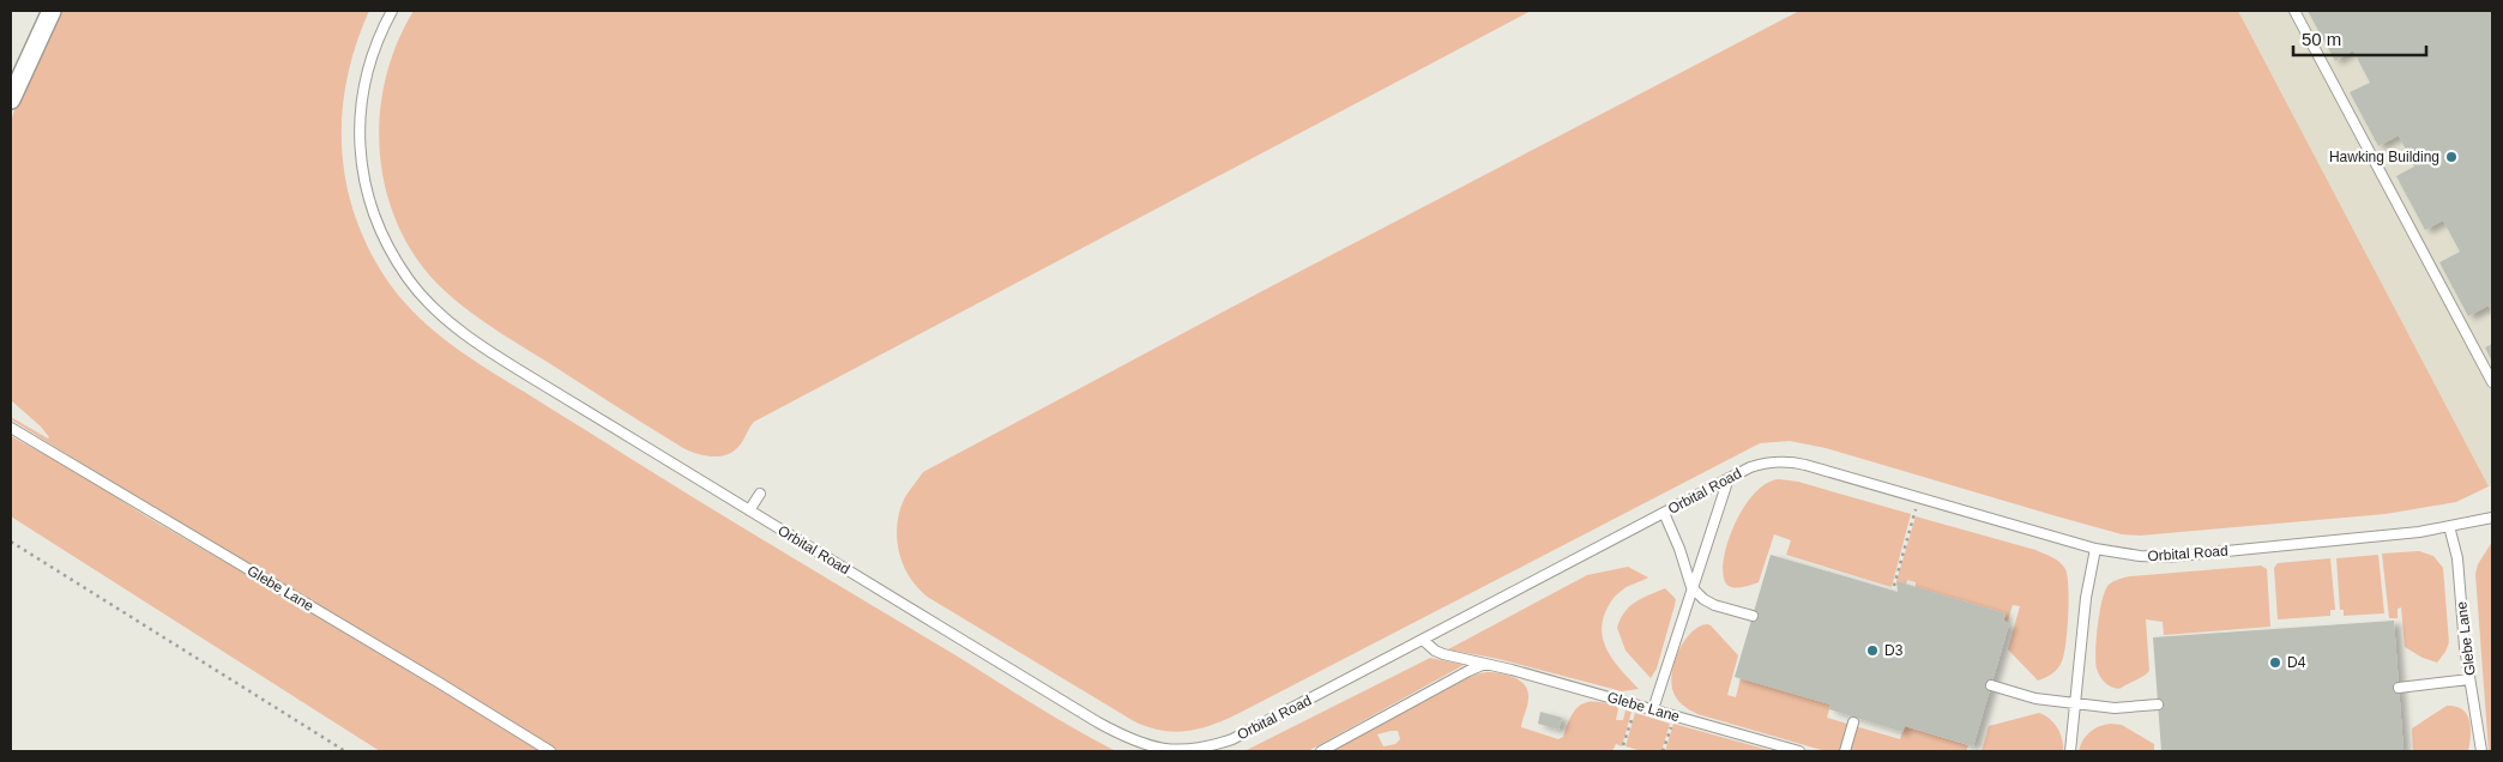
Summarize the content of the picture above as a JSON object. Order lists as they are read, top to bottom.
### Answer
{
  "streets": {
    "lane": ["Orbital Road", "Glebe Lane"]
  },
  "crossings": [
    ["Orbital Road", "Glebe Lane"]
  ],
  "places": ["Hawking Building", "D3", "D4"],
  "scale_bar": "50 m"
}
